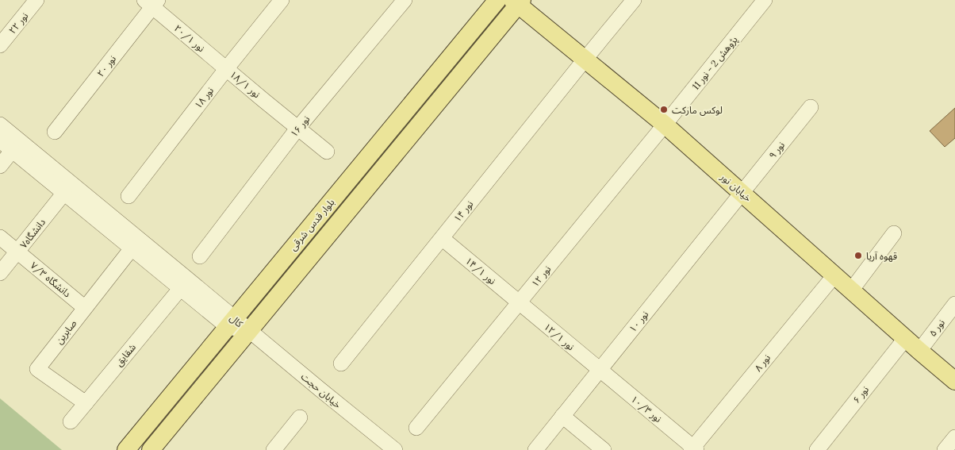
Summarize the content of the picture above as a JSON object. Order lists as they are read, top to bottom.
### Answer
{
  "streets": {
    "main road": ["خیابان نور", "بلوار قدس شرقی"],
    "street": [
      "نور ۲۲",
      "نور ۲۰/۱",
      "پژوهش 2 - نور 11",
      "نور ۲۰",
      "نور ۱۸/۱",
      "نور ۱۸",
      "نور ۱۶",
      "نور ۹",
      "نور ۱۴",
      "دانشگاه۷",
      "نور ۱۴/۱",
      "نور ۱۲",
      "دانشگاه ۷/۳",
      "کال",
      "نور ۱۰",
      "نور ۵",
      "صابرین",
      "نور ۱۲/۱",
      "شقایق",
      "نور ۸",
      "خیابان حجت",
      "نور ۶",
      "نور ۱۰/۳"
    ]
  },
  "crossings": [
    ["نور ۲۰/۱", "نور ۲۰"],
    ["نور ۲۰/۱", "نور ۱۸/۱"],
    ["نور ۲۰/۱", "نور ۱۸"],
    ["پژوهش 2 - نور 11", "خیابان نور"],
    ["پژوهش 2 - نور 11", "نور ۱۲"],
    ["نور ۱۸/۱", "نور ۱۸"],
    ["نور ۱۸/۱", "نور ۱۶"],
    ["نور ۹", "خیابان نور"],
    ["نور ۹", "نور ۱۰"],
    ["خیابان نور", "نور ۱۴"],
    ["خیابان نور", "بلوار قدس شرقی"],
    ["خیابان نور", "نور ۱۲"],
    ["خیابان نور", "نور ۱۰"],
    ["خیابان نور", "نور ۵"],
    ["خیابان نور", "نور ۸"],
    ["خیابان نور", "نور ۶"],
    ["نور ۱۴", "نور ۱۴/۱"],
    ["بلوار قدس شرقی", "کال"],
    ["بلوار قدس شرقی", "خیابان حجت"],
    ["دانشگاه۷", "دانشگاه ۷/۳"],
    ["دانشگاه۷", "کال"],
    ["نور ۱۴/۱", "نور ۱۲"],
    ["نور ۱۴/۱", "نور ۱۲/۱"],
    ["نور ۱۲", "نور ۱۲/۱"],
    ["دانشگاه ۷/۳", "صابرین"],
    ["کال", "صابرین"],
    ["کال", "شقایق"],
    ["کال", "خیابان حجت"],
    ["نور ۱۰", "نور ۱۲/۱"],
    ["نور ۱۰", "نور ۱۰/۳"],
    ["صابرین", "شقایق"],
    ["نور ۱۲/۱", "نور ۱۰/۳"],
    ["نور ۸", "نور ۱۰/۳"]
  ],
  "places": ["لوکس مارکت", "قهوه آریا"]
}
